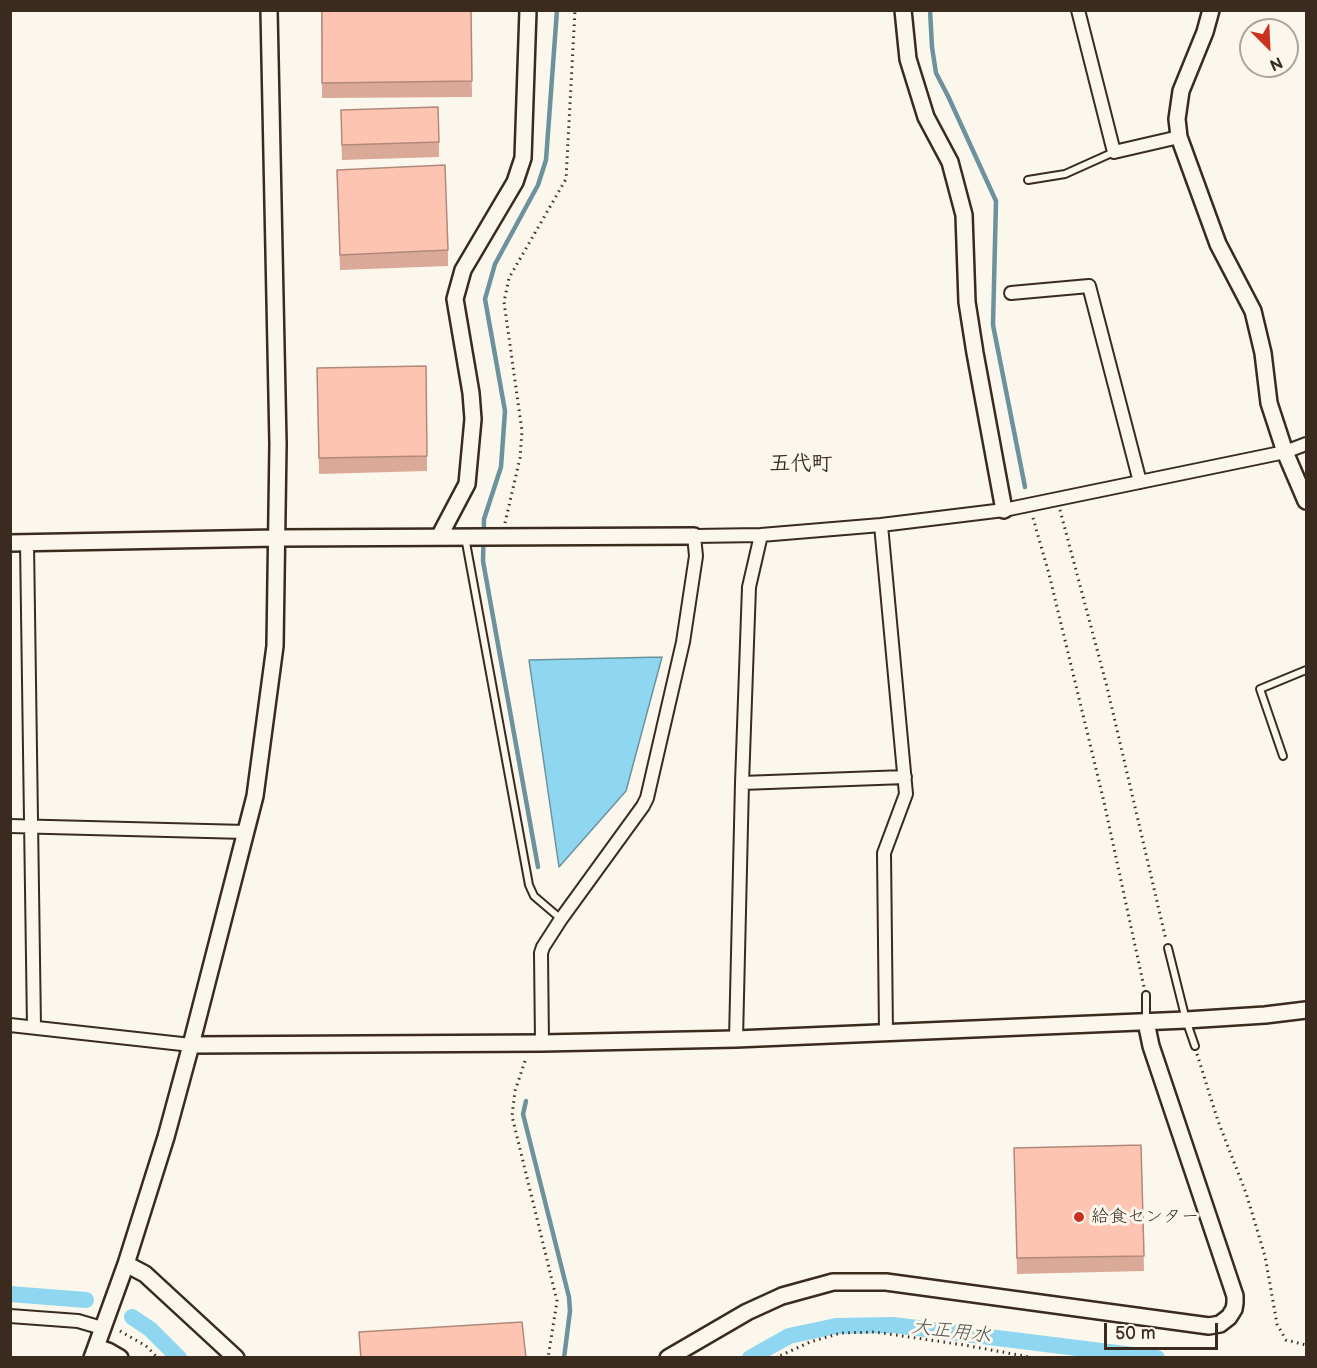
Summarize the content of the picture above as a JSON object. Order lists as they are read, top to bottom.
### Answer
{
  "districts": ["五代町"],
  "water": ["大正用水"],
  "places": ["給食センター"],
  "scale_bar": "50 m",
  "north": "bottom right"
}
